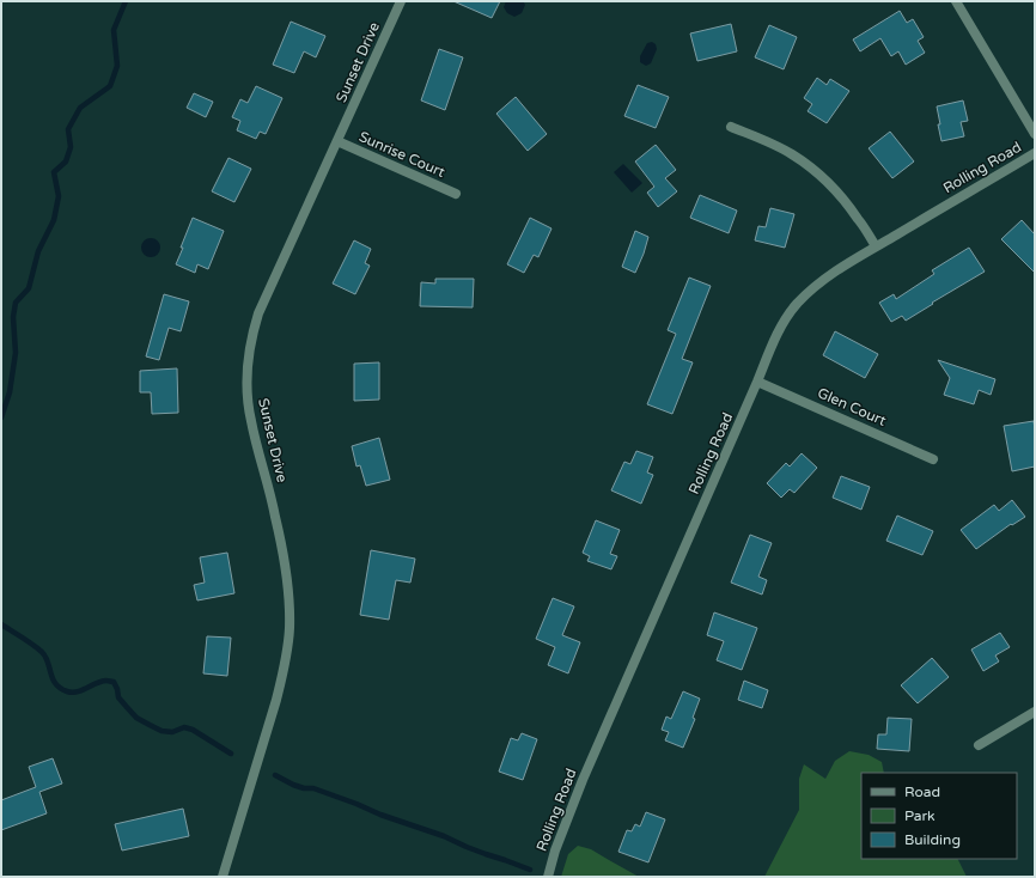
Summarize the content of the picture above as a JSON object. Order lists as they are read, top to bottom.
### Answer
{
  "streets": {
    "street": [
      "Sunset Drive",
      "Sunrise Court",
      "Rolling Road",
      "Glen Court"
    ]
  },
  "crossings": [
    ["Sunset Drive", "Sunrise Court"],
    ["Rolling Road", "Glen Court"]
  ],
  "legend": ["Road", "Park", "Building"]
}
